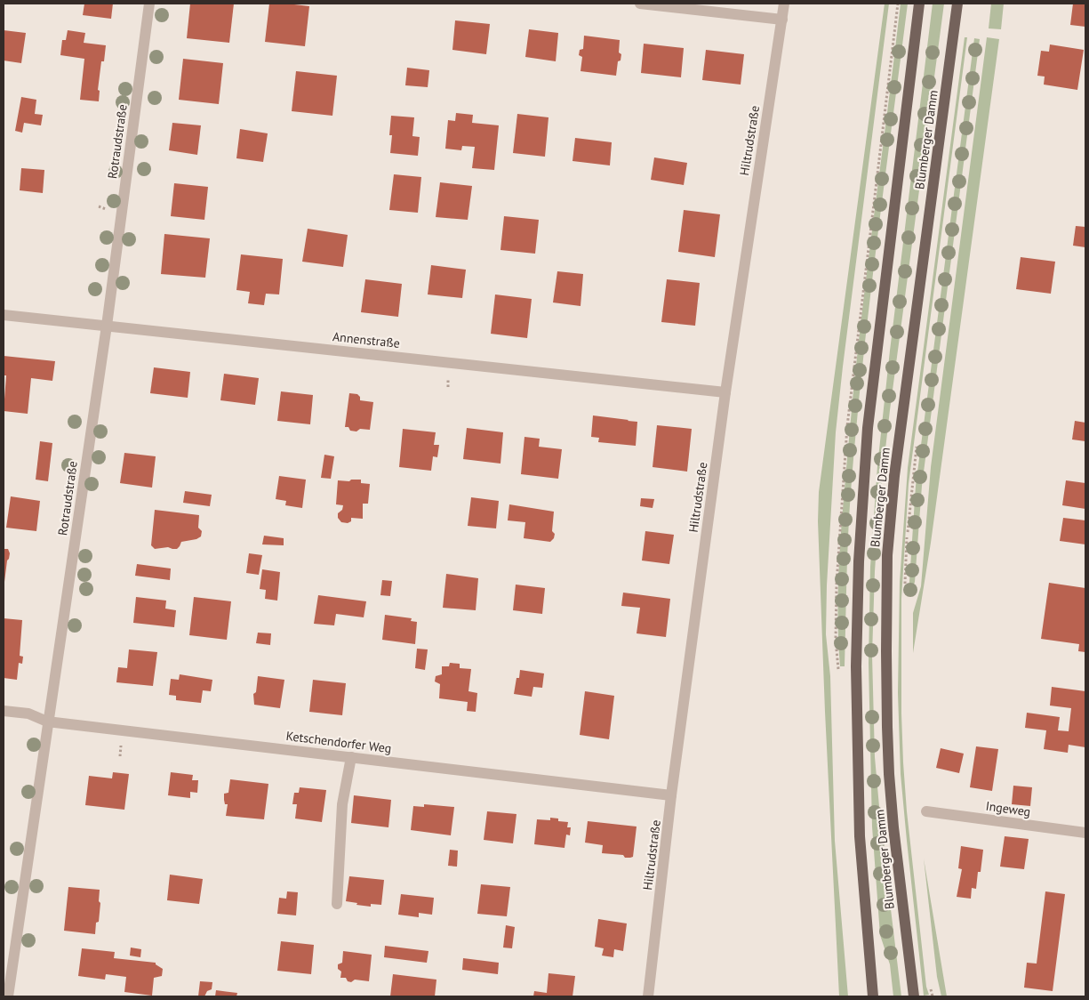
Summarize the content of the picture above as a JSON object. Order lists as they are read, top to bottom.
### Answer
{
  "streets": {
    "main road": ["Blumberger Damm"],
    "street": [
      "Hiltrudstraße",
      "Rotraudstraße",
      "Annenstraße",
      "Ketschendorfer Weg",
      "Ingeweg"
    ]
  },
  "crossings": [
    ["Hiltrudstraße", "Annenstraße"],
    ["Hiltrudstraße", "Ketschendorfer Weg"],
    ["Rotraudstraße", "Annenstraße"],
    ["Rotraudstraße", "Ketschendorfer Weg"]
  ]
}
